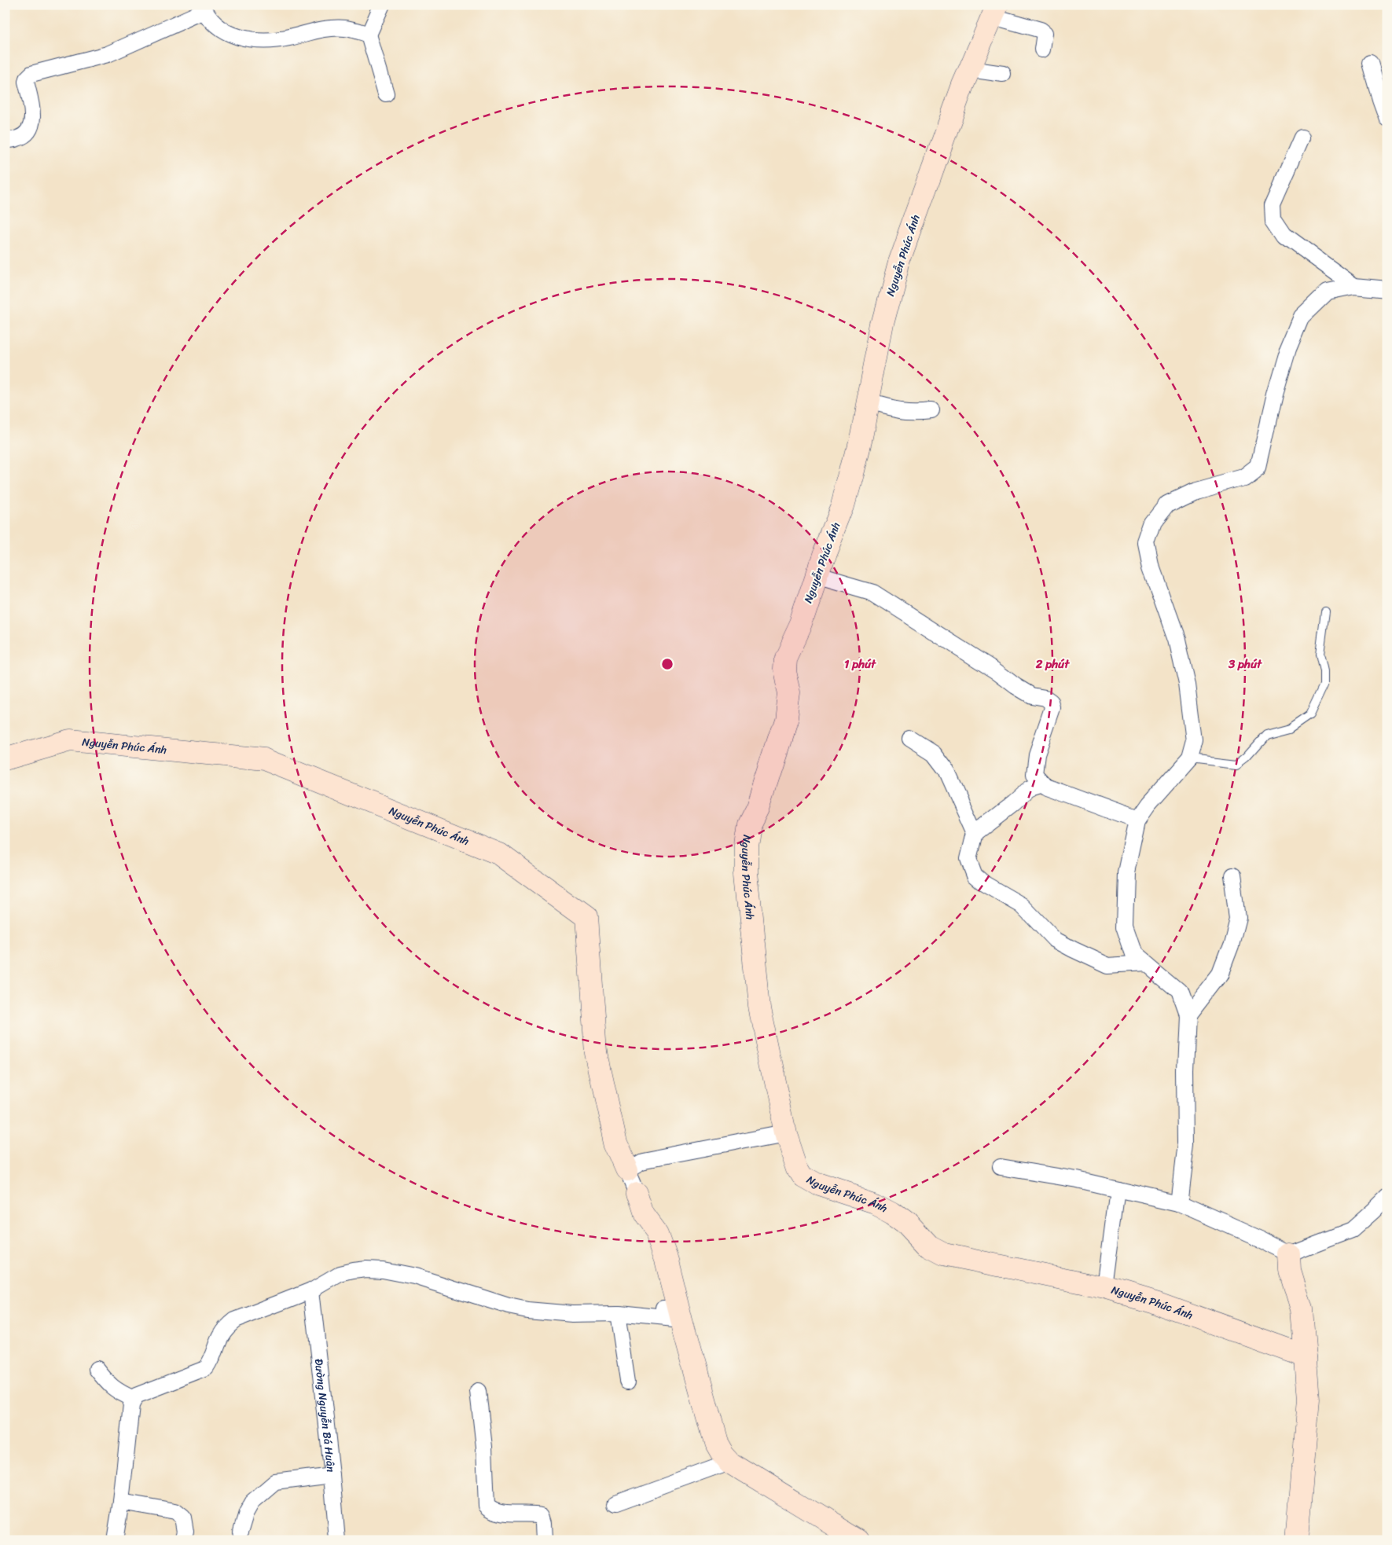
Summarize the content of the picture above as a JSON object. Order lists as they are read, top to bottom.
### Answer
{
  "streets": {
    "street": ["Nguyễn Phúc Ánh", "Đường Nguyễn Bá Huân"]
  },
  "rings": ["1 phút", "2 phút", "3 phút"]
}
